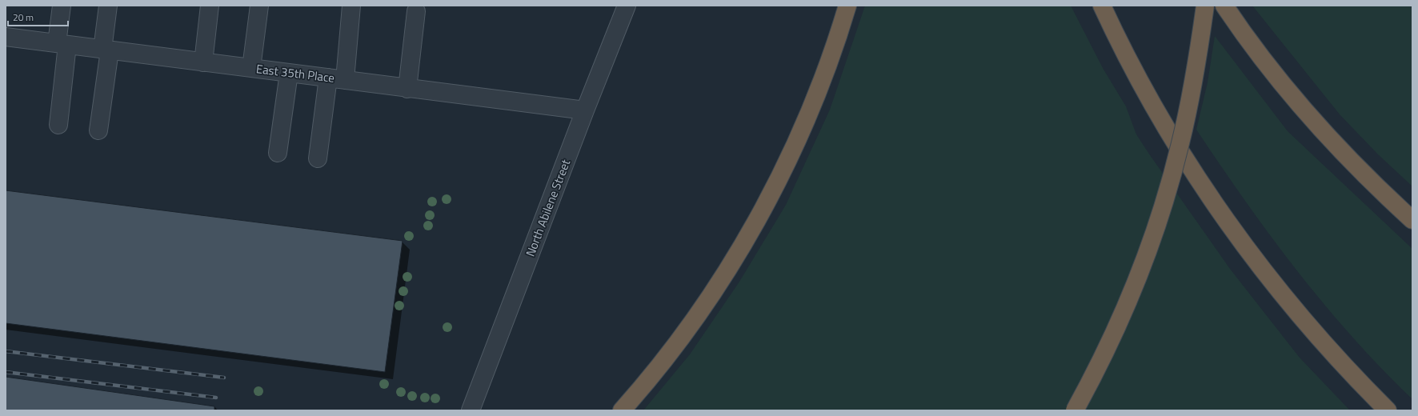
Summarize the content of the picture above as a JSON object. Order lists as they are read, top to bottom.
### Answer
{
  "streets": {
    "street": ["East 35th Place", "North Abilene Street"]
  },
  "crossings": [
    ["East 35th Place", "North Abilene Street"]
  ],
  "scale_bar": "20 m"
}
